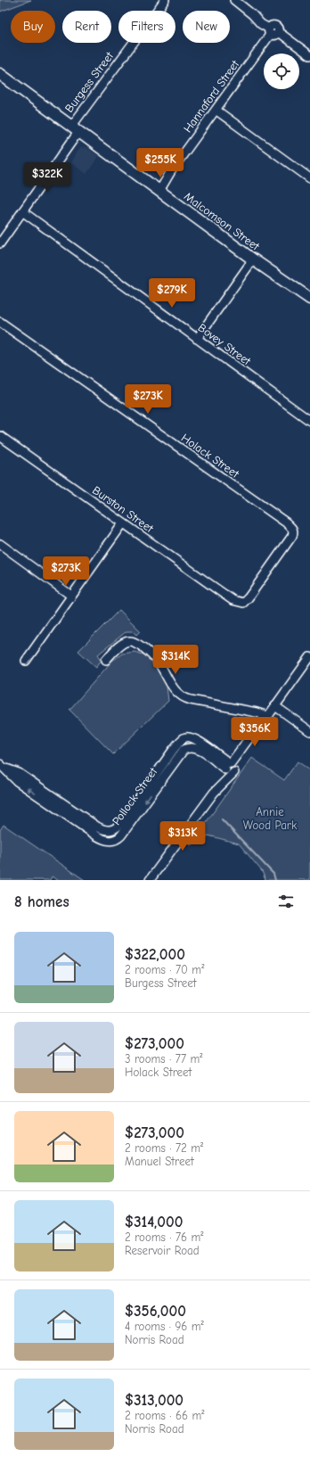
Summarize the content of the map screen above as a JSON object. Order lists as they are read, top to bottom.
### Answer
{
  "streets": {
    "main road": ["Malcomson Street"],
    "street": [
      "Burgess Street",
      "Hannaford Street",
      "Bovey Street",
      "Holack Street",
      "Burston Street",
      "Pollock Street"
    ]
  },
  "crossings": [
    ["Burgess Street", "Malcomson Street"],
    ["Burgess Street", "Bovey Street"],
    ["Hannaford Street", "Malcomson Street"],
    ["Holack Street", "Burston Street"]
  ],
  "parks": ["Annie Wood Park"],
  "page": {
    "chip": [
      "Buy",
      "Rent",
      "Filters",
      "New"
    ],
    "price": [
      "$255K",
      "$322K",
      "$279K",
      "$273K",
      "$273K",
      "$314K",
      "$356K",
      "$313K"
    ],
    "heading": "8 homes",
    "list": [
      {
        "name": "$322,000",
        "note": "2 rooms · 70 m² · Burgess Street"
      },
      {
        "name": "$273,000",
        "note": "3 rooms · 77 m² · Holack Street"
      },
      {
        "name": "$273,000",
        "note": "2 rooms · 72 m² · Manuel Street"
      },
      {
        "name": "$314,000",
        "note": "2 rooms · 76 m² · Reservoir Road"
      },
      {
        "name": "$356,000",
        "note": "4 rooms · 96 m² · Norris Road"
      },
      {
        "name": "$313,000",
        "note": "2 rooms · 66 m² · Norris Road"
      }
    ]
  }
}
